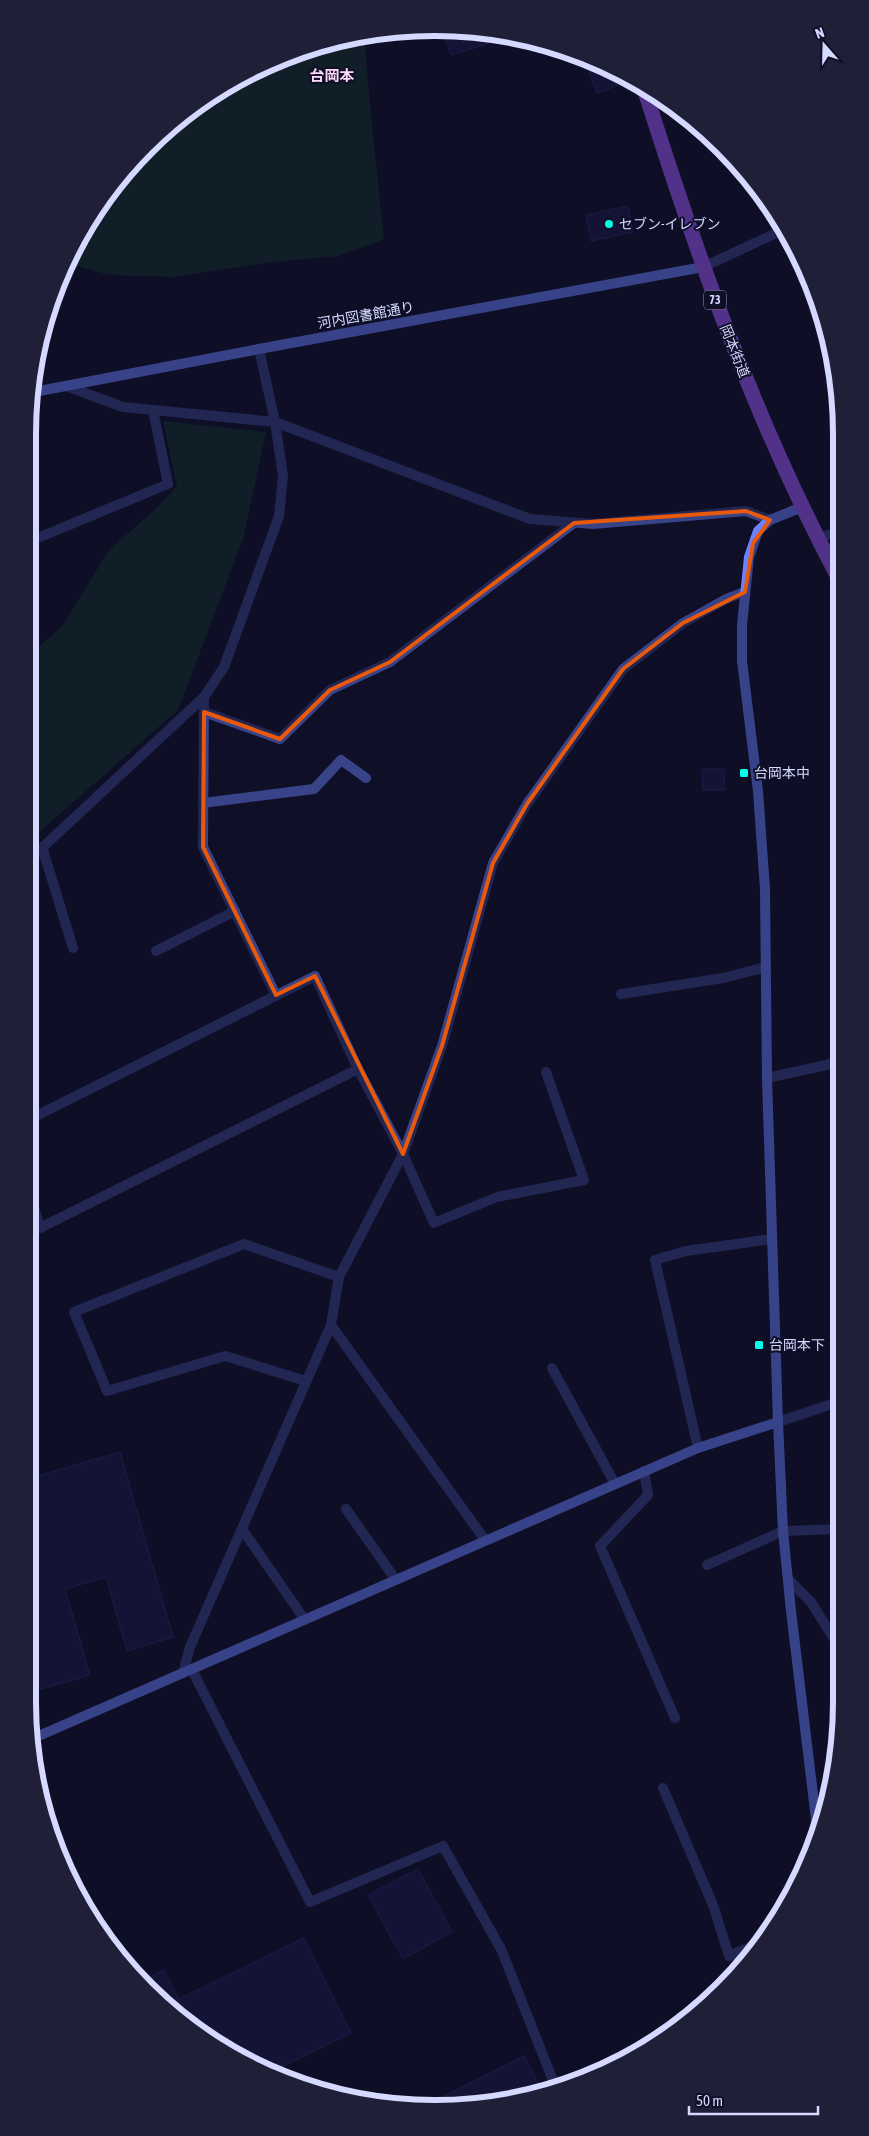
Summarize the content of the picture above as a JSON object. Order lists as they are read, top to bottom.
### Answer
{
  "streets": {
    "main road": ["73", "岡本街道"],
    "street": ["河内図書館通り"]
  },
  "crossings": [
    ["河内図書館通り", "岡本街道"]
  ],
  "districts": ["台岡本"],
  "places": {
    "other": ["セブン-イレブン"],
    "transit": ["台岡本中", "台岡本下"]
  },
  "scale_bar": "50 m",
  "north": "top"
}
